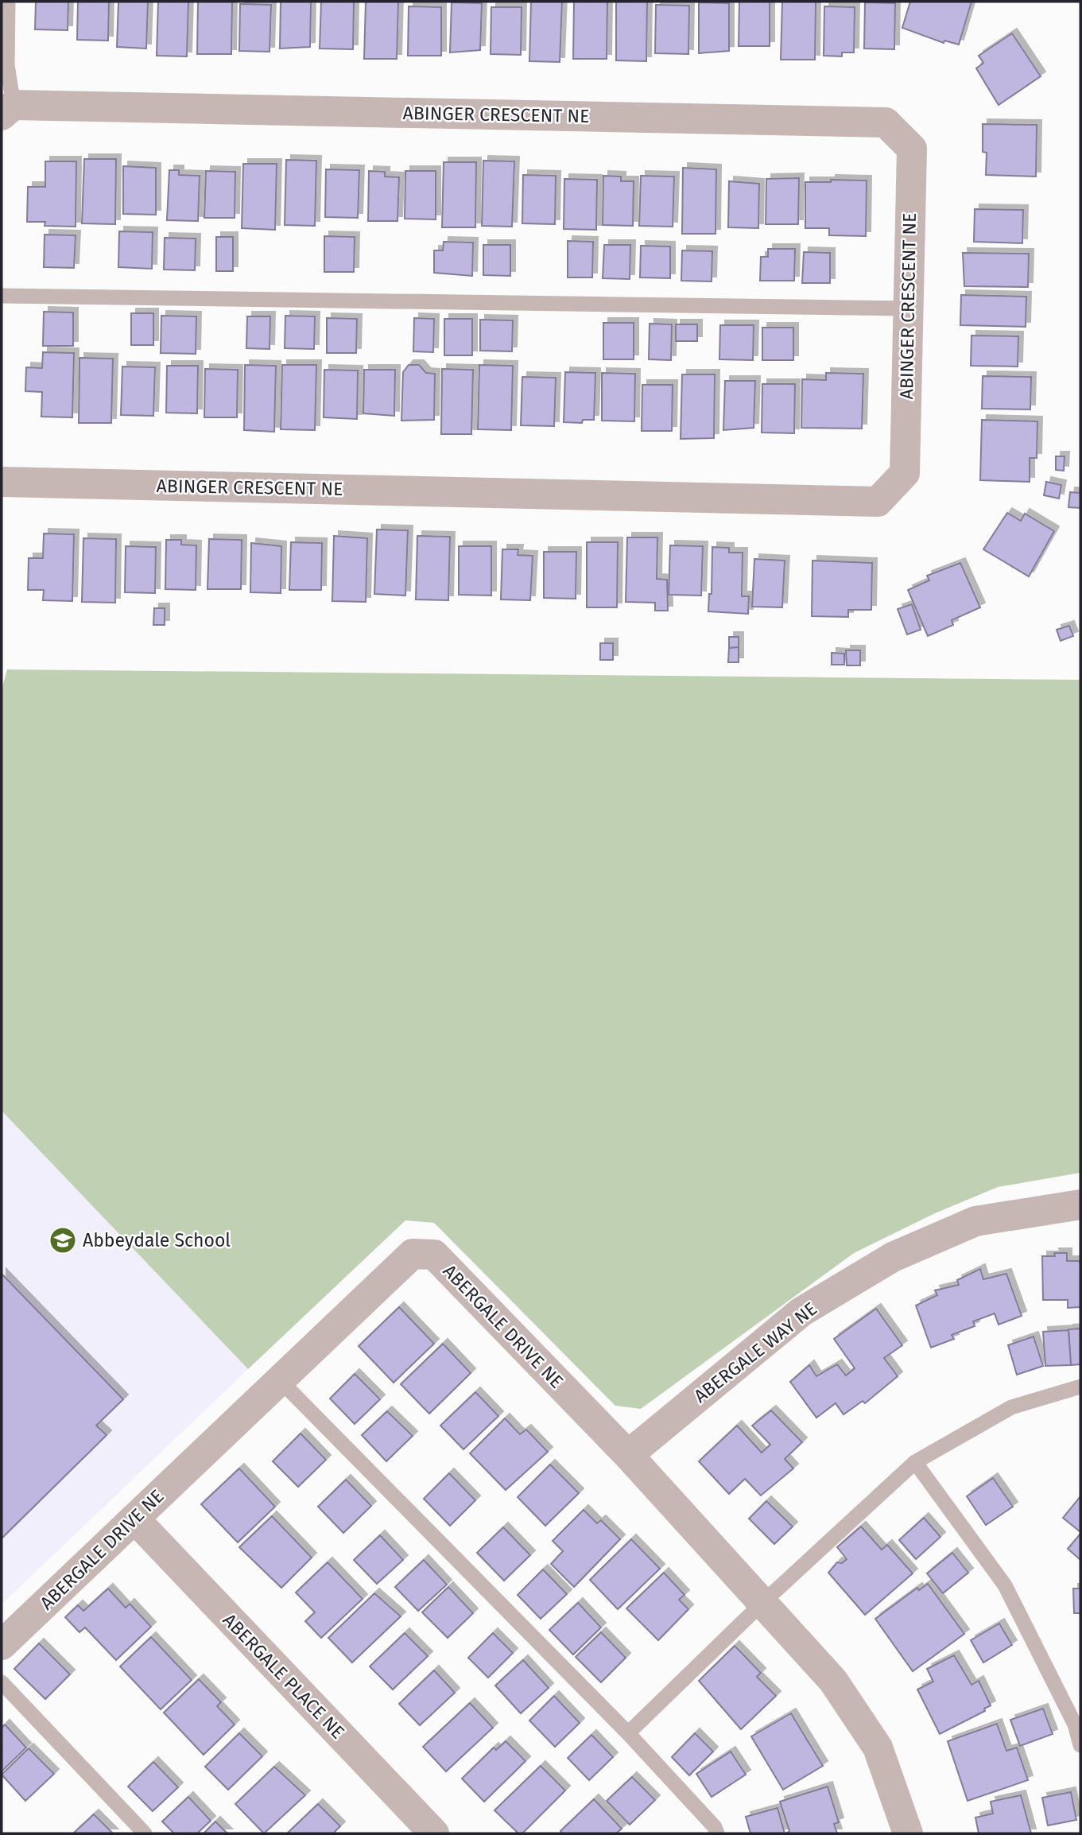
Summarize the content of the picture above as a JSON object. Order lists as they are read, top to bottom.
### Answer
{
  "streets": {
    "street": [
      "ABINGER CRESCENT NE",
      "ABERGALE DRIVE NE",
      "ABERGALE WAY NE",
      "ABERGALE PLACE NE"
    ]
  },
  "crossings": [
    ["ABERGALE DRIVE NE", "ABERGALE WAY NE"],
    ["ABERGALE DRIVE NE", "ABERGALE PLACE NE"]
  ],
  "places": {
    "school or university": ["Abbeydale School"]
  }
}
